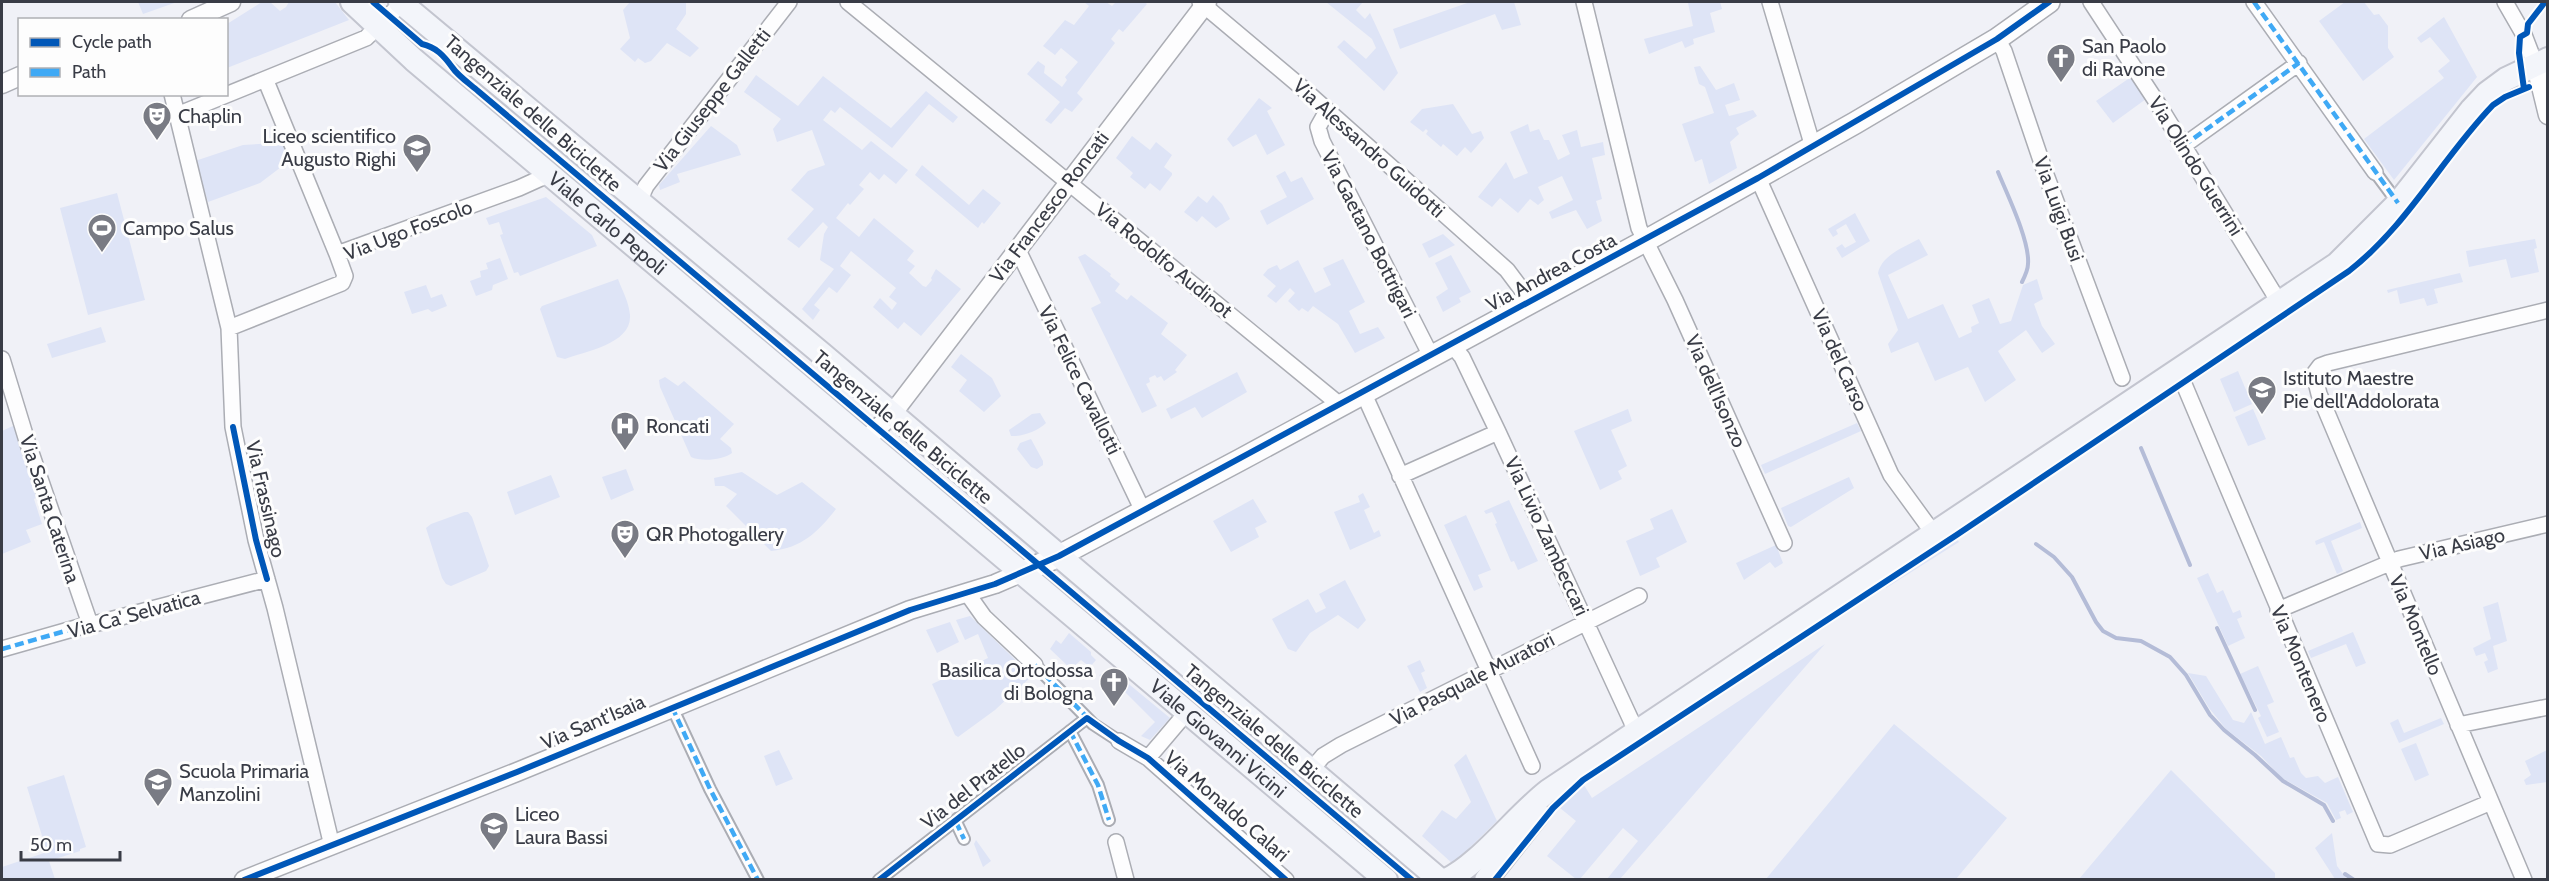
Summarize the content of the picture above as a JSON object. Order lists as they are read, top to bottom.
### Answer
{
  "streets": {
    "main road": ["Viale Carlo Pepoli", "Via Andrea Costa", "Viale Giovanni Vicini"],
    "street": [
      "Via Giuseppe Galletti",
      "Via Alessandro Guidotti",
      "Via Olindo Guerrini",
      "Via Francesco Roncati",
      "Via Luigi Busi",
      "Via Ugo Foscolo",
      "Via Gaetano Bottrigari",
      "Via Rodolfo Audinot",
      "Via del Carso",
      "Via Felice Cavallotti",
      "Via dell'Isonzo",
      "Via Frassinago",
      "Via Santa Caterina",
      "Via Livio Zambeccari",
      "Via Asiago",
      "Via Ca' Selvatica",
      "Via Montello",
      "Via Montenero",
      "Via Pasquale Muratori",
      "Via Sant'Isaia",
      "Via del Pratello",
      "Via Monaldo Calari"
    ],
    "cycle path": ["Tangenziale delle Biciclette"]
  },
  "crossings": [
    ["Via Giuseppe Galletti", "Viale Carlo Pepoli"],
    ["Via Alessandro Guidotti", "Via Francesco Roncati"],
    ["Via Alessandro Guidotti", "Via Gaetano Bottrigari"],
    ["Via Alessandro Guidotti", "Via Andrea Costa"],
    ["Via Francesco Roncati", "Viale Carlo Pepoli"],
    ["Via Francesco Roncati", "Via Rodolfo Audinot"],
    ["Via Francesco Roncati", "Via Felice Cavallotti"],
    ["Via Luigi Busi", "Via Andrea Costa"],
    ["Viale Carlo Pepoli", "Via Ugo Foscolo"],
    ["Viale Carlo Pepoli", "Via Andrea Costa"],
    ["Viale Carlo Pepoli", "Via Sant'Isaia"],
    ["Viale Carlo Pepoli", "Viale Giovanni Vicini"],
    ["Via Ugo Foscolo", "Via Frassinago"],
    ["Via Gaetano Bottrigari", "Via Andrea Costa"],
    ["Via Rodolfo Audinot", "Via Andrea Costa"],
    ["Via Andrea Costa", "Via del Carso"],
    ["Via Andrea Costa", "Via Felice Cavallotti"],
    ["Via Andrea Costa", "Via dell'Isonzo"],
    ["Via Andrea Costa", "Via Livio Zambeccari"],
    ["Via Andrea Costa", "Via Sant'Isaia"],
    ["Via Andrea Costa", "Viale Giovanni Vicini"],
    ["Via Frassinago", "Via Ca' Selvatica"],
    ["Via Frassinago", "Via Sant'Isaia"],
    ["Via Santa Caterina", "Via Ca' Selvatica"],
    ["Via Livio Zambeccari", "Via Pasquale Muratori"],
    ["Via Asiago", "Via Montello"],
    ["Via Asiago", "Via Montenero"],
    ["Via Montello", "Via Montenero"],
    ["Via Pasquale Muratori", "Viale Giovanni Vicini"],
    ["Via Sant'Isaia", "Viale Giovanni Vicini"],
    ["Via Sant'Isaia", "Via Monaldo Calari"],
    ["Viale Giovanni Vicini", "Via Monaldo Calari"],
    ["Via del Pratello", "Via Monaldo Calari"]
  ],
  "places": {
    "church": ["San Paolo di Ravone", "Basilica Ortodossa di Bologna"],
    "theatre": ["Chaplin", "QR Photogallery"],
    "school or university": [
      "Liceo scientifico Augusto Righi",
      "Istituto Maestre Pie dell'Addolorata",
      "Scuola Primaria Manzolini",
      "Liceo Laura Bassi"
    ],
    "sports": ["Campo Salus"],
    "hospital": ["Roncati"]
  },
  "legend": ["Cycle path", "Path"],
  "scale_bar": "50 m"
}
